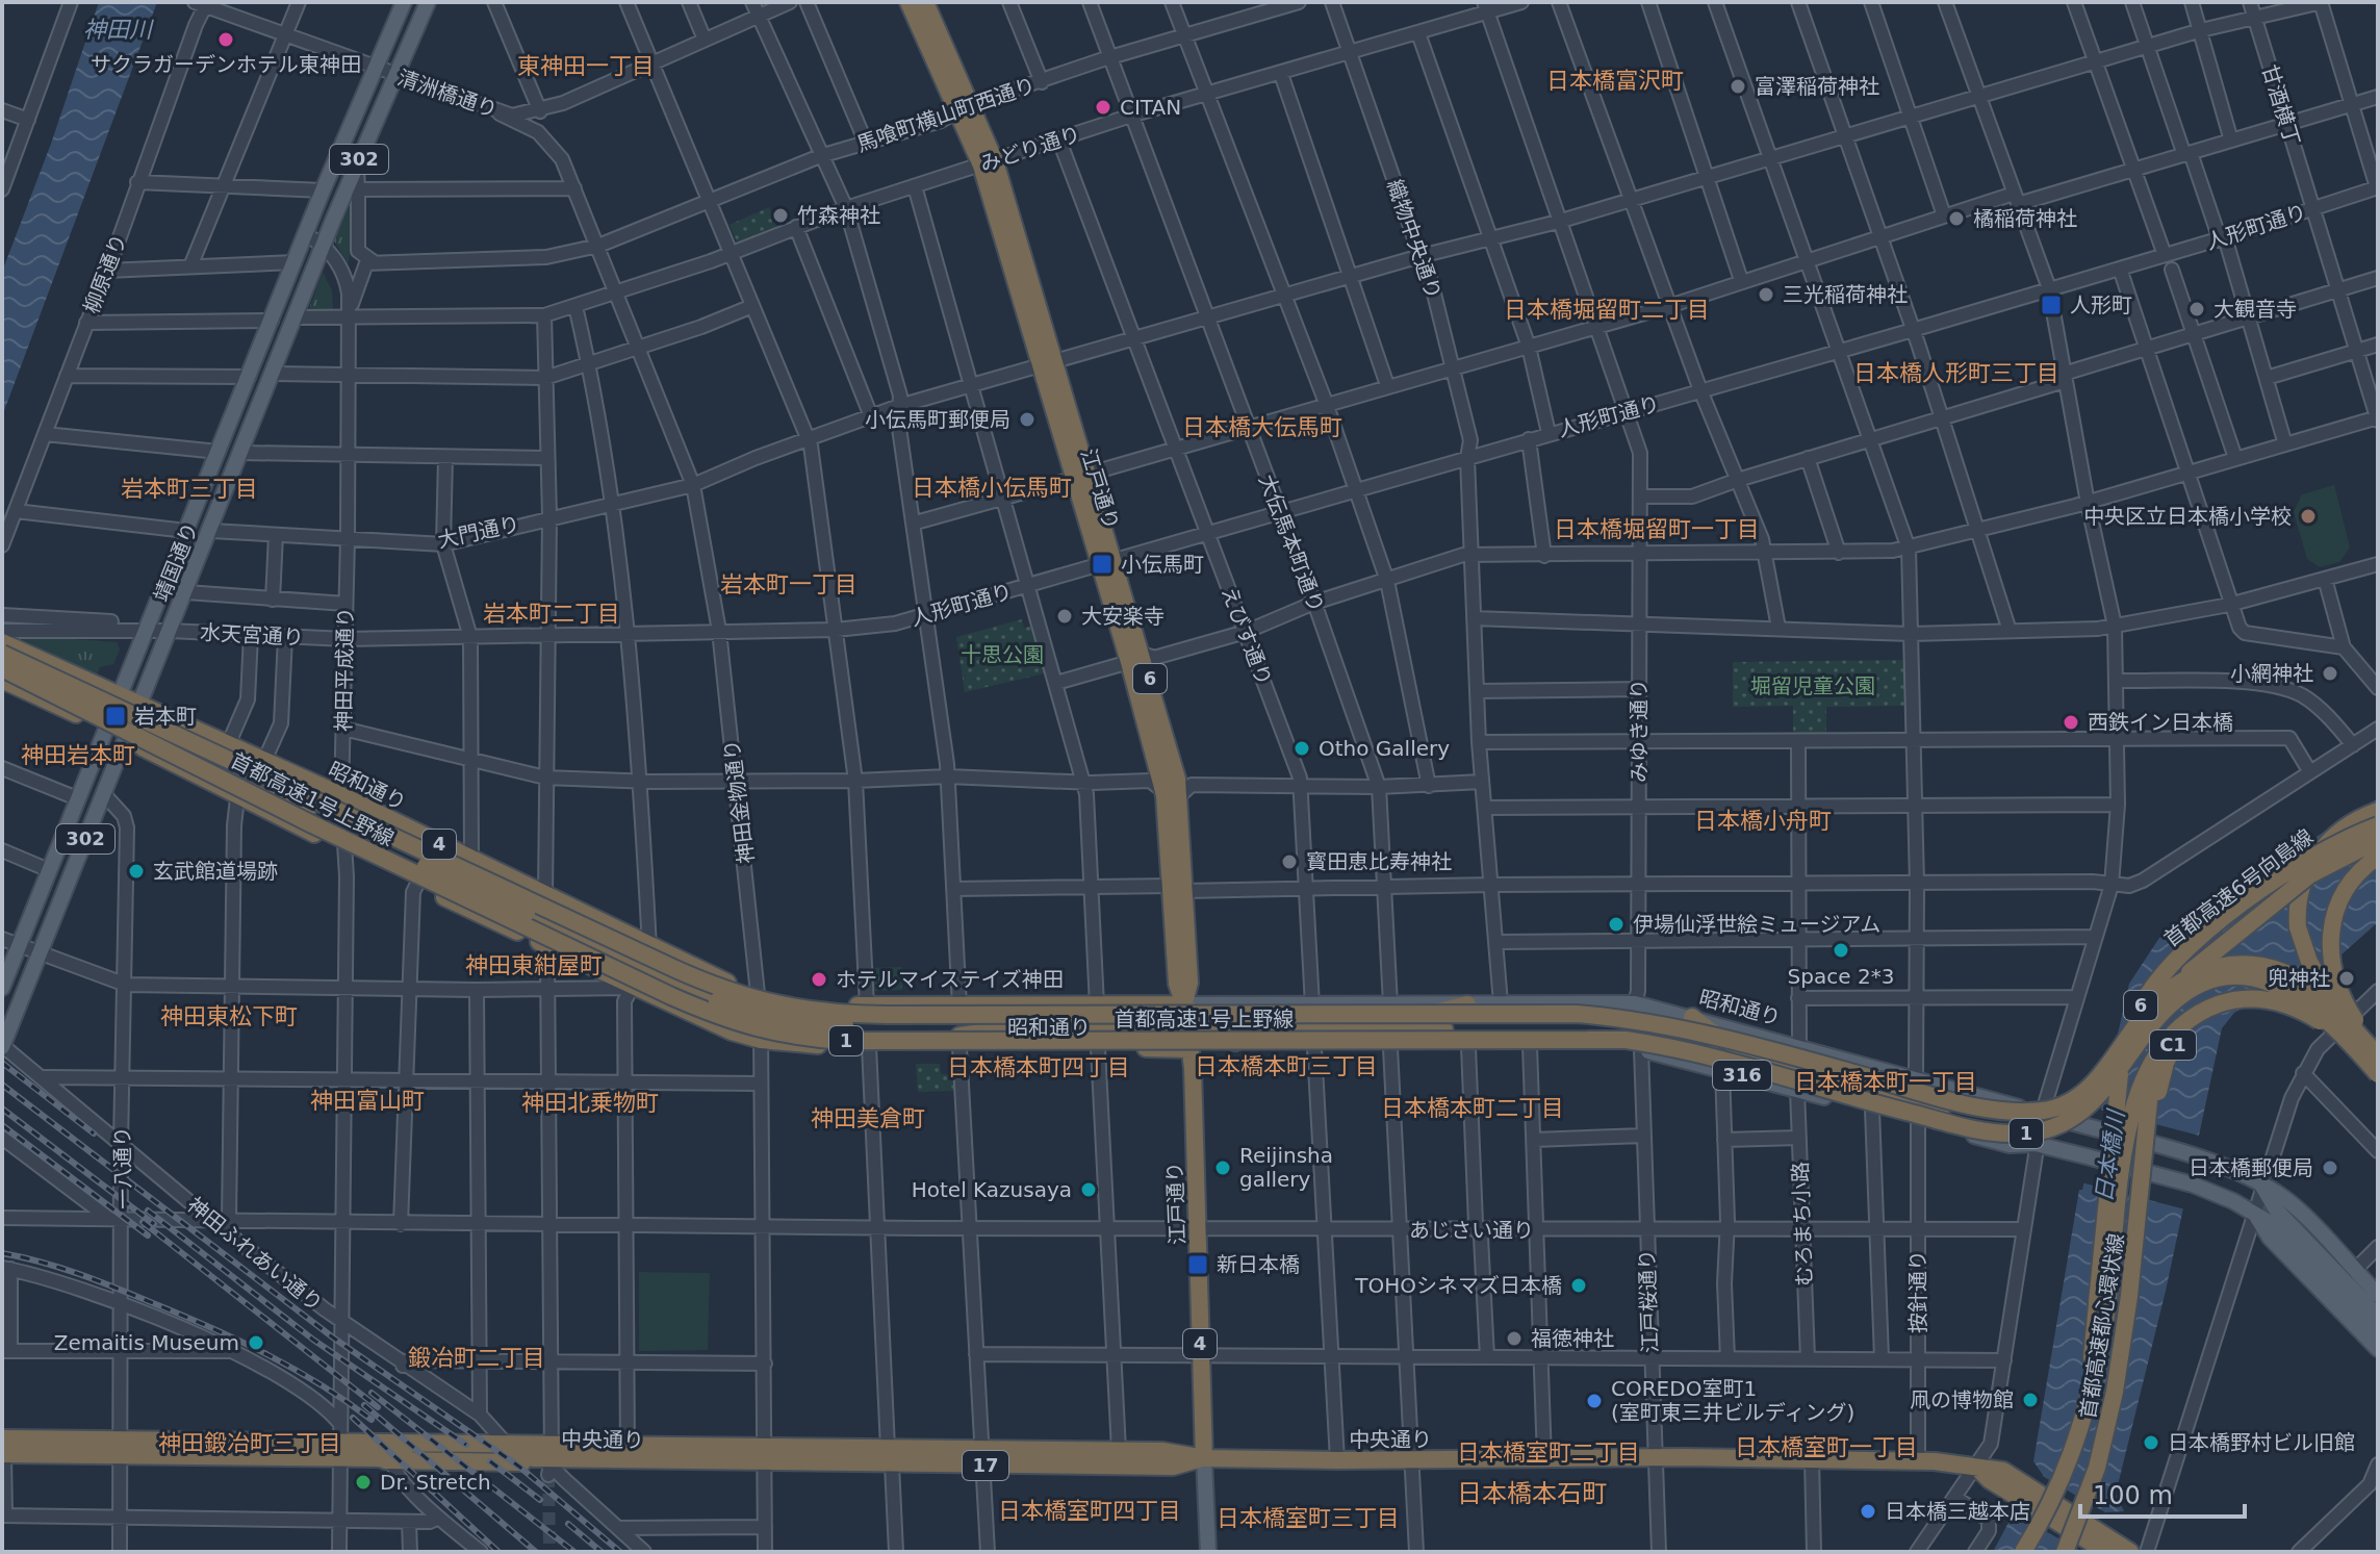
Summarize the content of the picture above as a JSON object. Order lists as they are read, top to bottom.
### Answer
{
  "streets": {
    "highway": [
      "江戸通り",
      "6",
      "昭和通り",
      "首都高速1号上野線",
      "4",
      "首都高速6号向島線",
      "1",
      "C1",
      "首都高速都心環状線",
      "中央通り",
      "17"
    ],
    "main road": ["302", "靖国通り", "316"],
    "street": [
      "清洲橋通り",
      "甘酒横丁",
      "馬喰町横山町西通り",
      "みどり通り",
      "人形町通り",
      "織物中央通り",
      "柳原通り",
      "大門通り",
      "大伝馬本町通り",
      "水天宮通り",
      "えびす通り",
      "神田平成通り",
      "みゆき通り",
      "神田金物通り",
      "一八通り",
      "むろまち小路",
      "あじさい通り",
      "神田ふれあい通り",
      "按針通り",
      "江戸桜通り"
    ]
  },
  "crossings": [
    ["清洲橋通り", "柳原通り"],
    ["清洲橋通り", "靖国通り"],
    ["清洲橋通り", "神田金物通り"],
    ["甘酒横丁", "人形町通り"],
    ["甘酒横丁", "大門通り"],
    ["馬喰町横山町西通り", "江戸通り"],
    ["馬喰町横山町西通り", "大伝馬本町通り"],
    ["馬喰町横山町西通り", "神田金物通り"],
    ["みどり通り", "織物中央通り"],
    ["みどり通り", "江戸通り"],
    ["みどり通り", "大伝馬本町通り"],
    ["みどり通り", "靖国通り"],
    ["みどり通り", "えびす通り"],
    ["みどり通り", "神田平成通り"],
    ["みどり通り", "みゆき通り"],
    ["みどり通り", "神田金物通り"],
    ["人形町通り", "織物中央通り"],
    ["人形町通り", "江戸通り"],
    ["人形町通り", "大伝馬本町通り"],
    ["人形町通り", "水天宮通り"],
    ["人形町通り", "えびす通り"],
    ["人形町通り", "みゆき通り"],
    ["織物中央通り", "大門通り"],
    ["織物中央通り", "昭和通り"],
    ["江戸通り", "大門通り"],
    ["江戸通り", "昭和通り"],
    ["江戸通り", "あじさい通り"],
    ["江戸通り", "中央通り"],
    ["大門通り", "大伝馬本町通り"],
    ["大門通り", "靖国通り"],
    ["大門通り", "えびす通り"],
    ["大門通り", "神田平成通り"],
    ["大門通り", "みゆき通り"],
    ["大門通り", "神田金物通り"],
    ["大伝馬本町通り", "昭和通り"],
    ["靖国通り", "水天宮通り"],
    ["靖国通り", "神田平成通り"],
    ["靖国通り", "昭和通り"],
    ["靖国通り", "一八通り"],
    ["靖国通り", "神田ふれあい通り"],
    ["水天宮通り", "神田平成通り"],
    ["水天宮通り", "神田金物通り"],
    ["えびす通り", "昭和通り"],
    ["神田平成通り", "昭和通り"],
    ["神田平成通り", "あじさい通り"],
    ["神田平成通り", "神田ふれあい通り"],
    ["神田平成通り", "中央通り"],
    ["みゆき通り", "昭和通り"],
    ["みゆき通り", "316"],
    ["みゆき通り", "江戸桜通り"],
    ["昭和通り", "首都高速1号上野線"],
    ["昭和通り", "神田金物通り"],
    ["首都高速1号上野線", "首都高速都心環状線"],
    ["神田金物通り", "あじさい通り"],
    ["神田金物通り", "中央通り"],
    ["首都高速6号向島線", "首都高速都心環状線"],
    ["316", "むろまち小路"],
    ["316", "按針通り"],
    ["316", "江戸桜通り"],
    ["一八通り", "あじさい通り"],
    ["一八通り", "神田ふれあい通り"],
    ["一八通り", "中央通り"],
    ["むろまち小路", "あじさい通り"],
    ["あじさい通り", "神田ふれあい通り"],
    ["あじさい通り", "按針通り"],
    ["あじさい通り", "江戸桜通り"],
    ["神田ふれあい通り", "中央通り"],
    ["按針通り", "中央通り"],
    ["江戸桜通り", "中央通り"]
  ],
  "districts": [
    "東神田一丁目",
    "日本橋富沢町",
    "日本橋堀留町二丁目",
    "日本橋人形町三丁目",
    "日本橋大伝馬町",
    "日本橋小伝馬町",
    "岩本町三丁目",
    "日本橋堀留町一丁目",
    "岩本町一丁目",
    "岩本町二丁目",
    "神田岩本町",
    "日本橋小舟町",
    "神田東紺屋町",
    "神田東松下町",
    "日本橋本町三丁目",
    "日本橋本町四丁目",
    "日本橋本町一丁目",
    "神田富山町",
    "神田北乗物町",
    "日本橋本町二丁目",
    "神田美倉町",
    "鍛冶町二丁目",
    "神田鍛冶町三丁目",
    "日本橋室町一丁目",
    "日本橋室町二丁目",
    "日本橋本石町",
    "日本橋室町四丁目",
    "日本橋室町三丁目"
  ],
  "water": ["神田川", "日本橋川"],
  "parks": ["十思公園", "堀留児童公園"],
  "places": {
    "other": [
      "サクラガーデンホテル東神田",
      "富澤稲荷神社",
      "CITAN",
      "竹森神社",
      "橘稲荷神社",
      "三光稲荷神社",
      "大観音寺",
      "小伝馬町郵便局",
      "中央区立日本橋小学校",
      "大安楽寺",
      "小網神社",
      "西鉄イン日本橋",
      "Otho Gallery",
      "寳田恵比寿神社",
      "玄武館道場跡",
      "伊場仙浮世絵ミュージアム",
      "Space 2*3",
      "兜神社",
      "ホテルマイステイズ神田",
      "Reijinsha gallery",
      "日本橋郵便局",
      "Hotel Kazusaya",
      "TOHOシネマズ日本橋",
      "福徳神社",
      "Zemaitis Museum",
      "凧の博物館",
      "COREDO室町1 (室町東三井ビルディング)",
      "日本橋野村ビル旧館",
      "Dr. Stretch",
      "日本橋三越本店"
    ],
    "transit": [
      "人形町",
      "小伝馬町",
      "岩本町",
      "新日本橋"
    ]
  },
  "scale_bar": "100 m"
}
